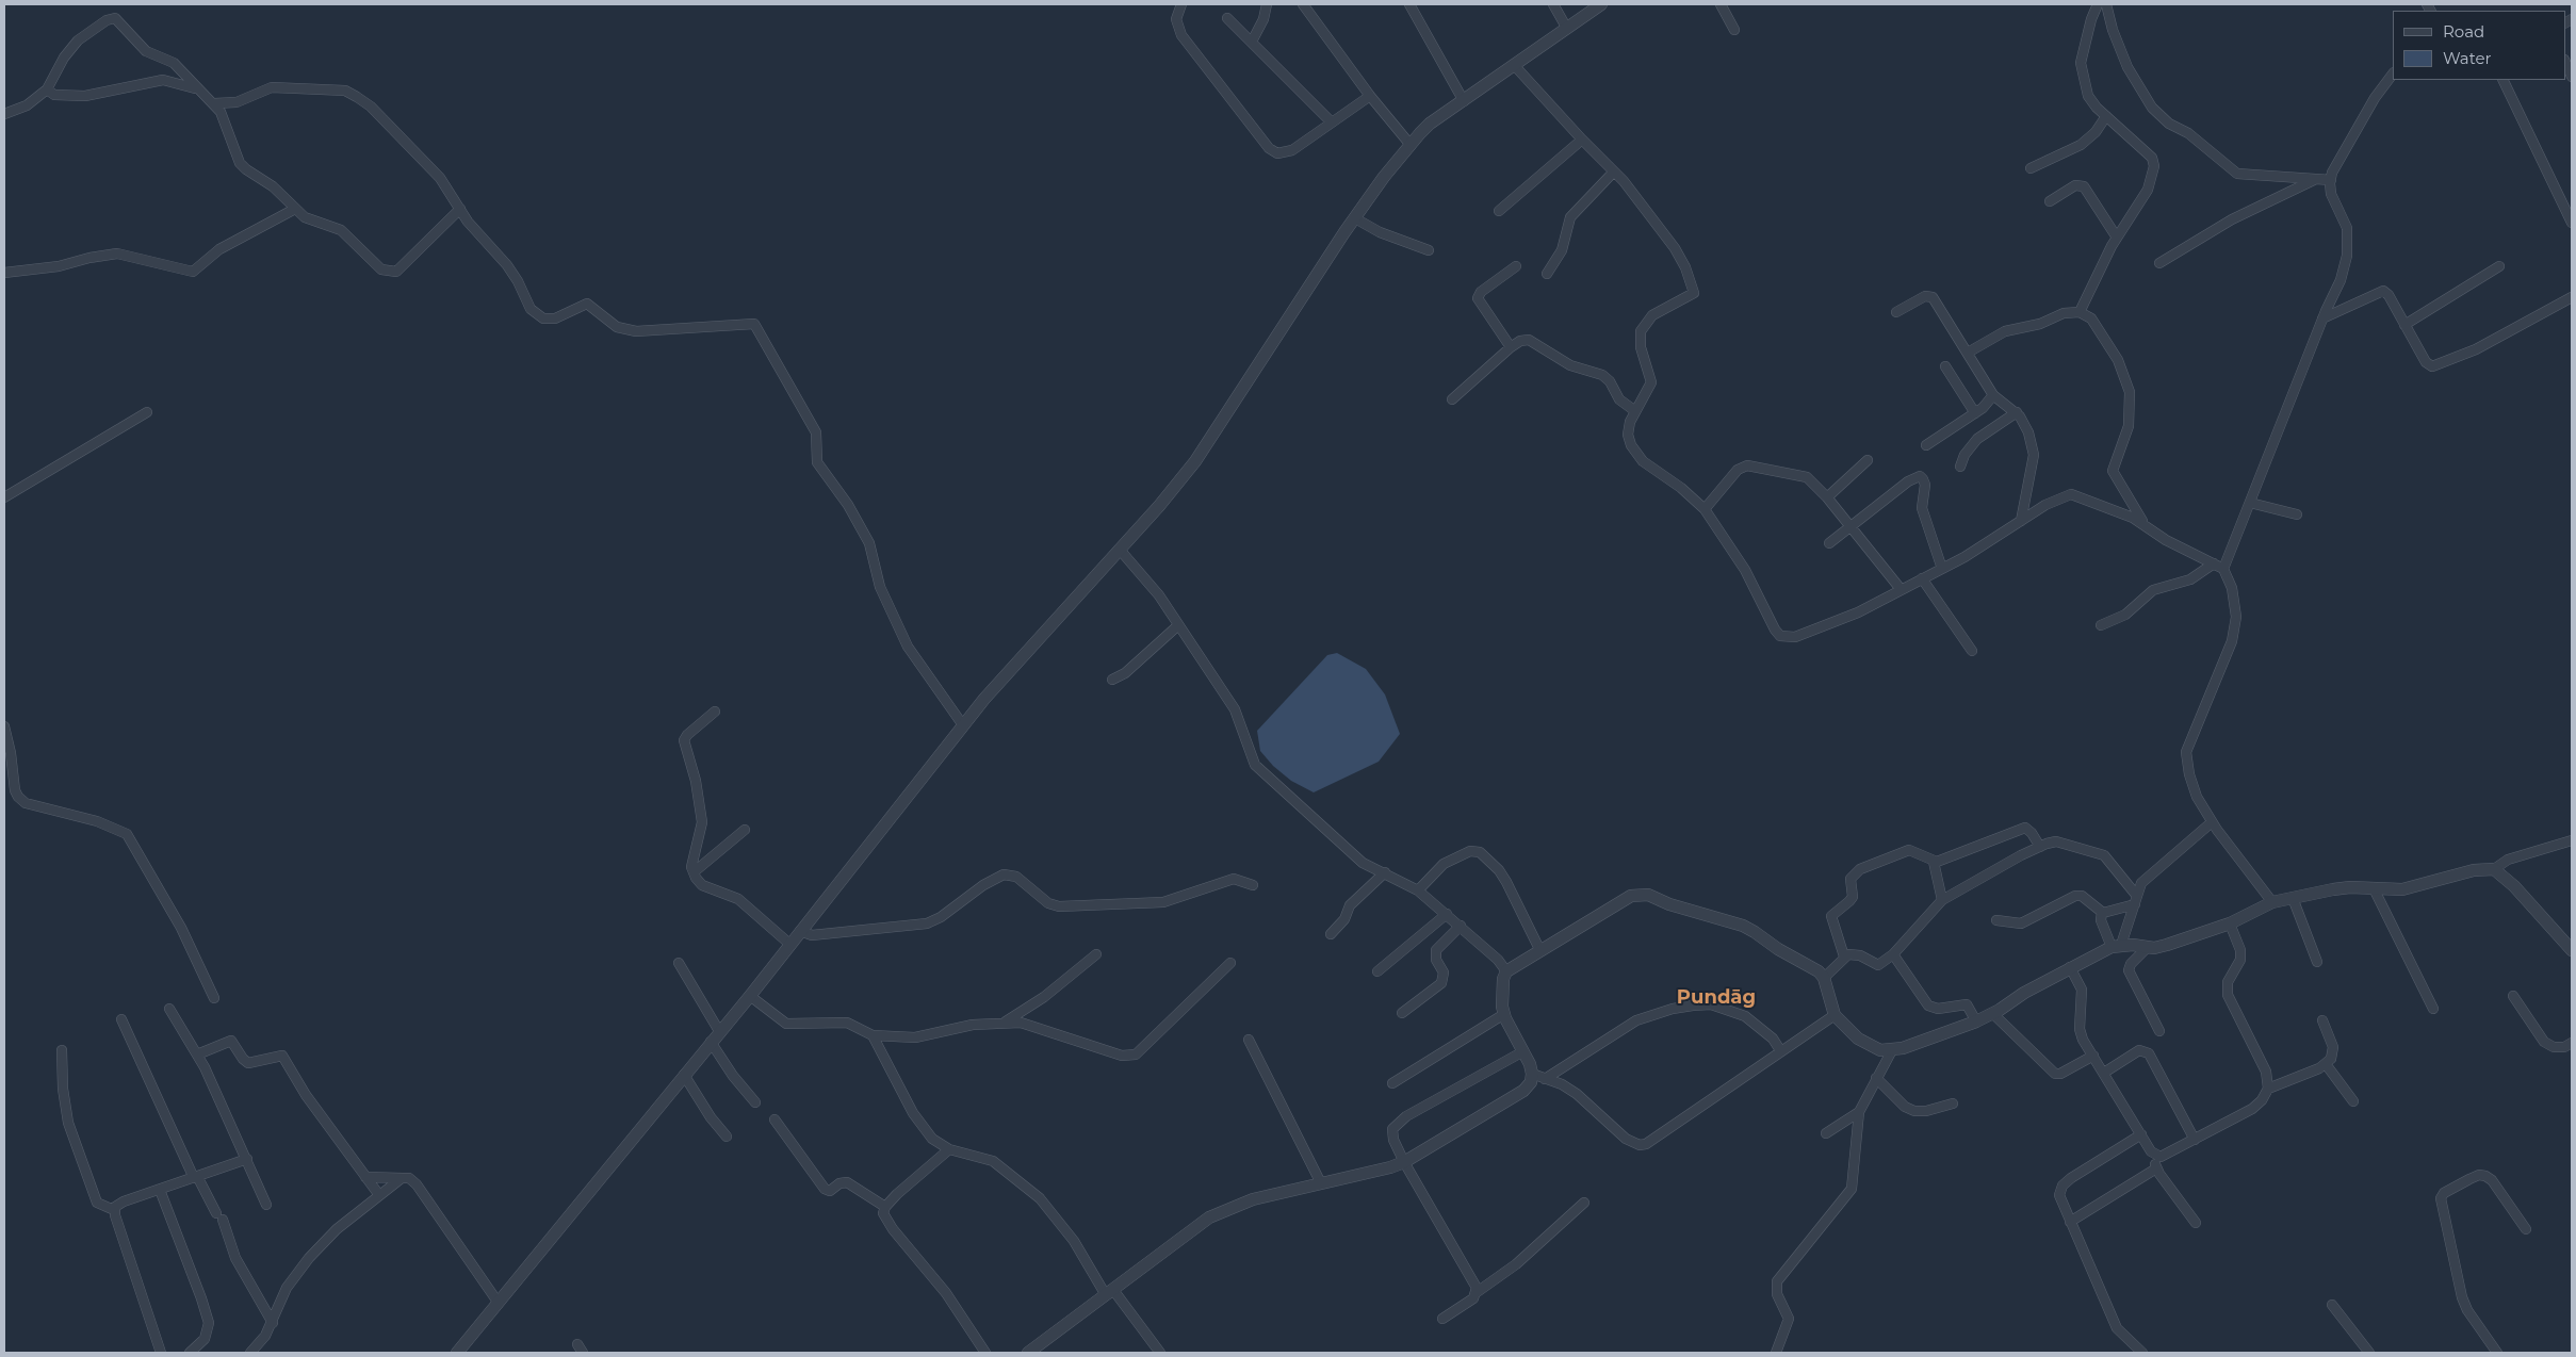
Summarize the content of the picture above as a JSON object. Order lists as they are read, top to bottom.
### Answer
{
  "districts": ["Pundāg"],
  "legend": ["Road", "Water"]
}
